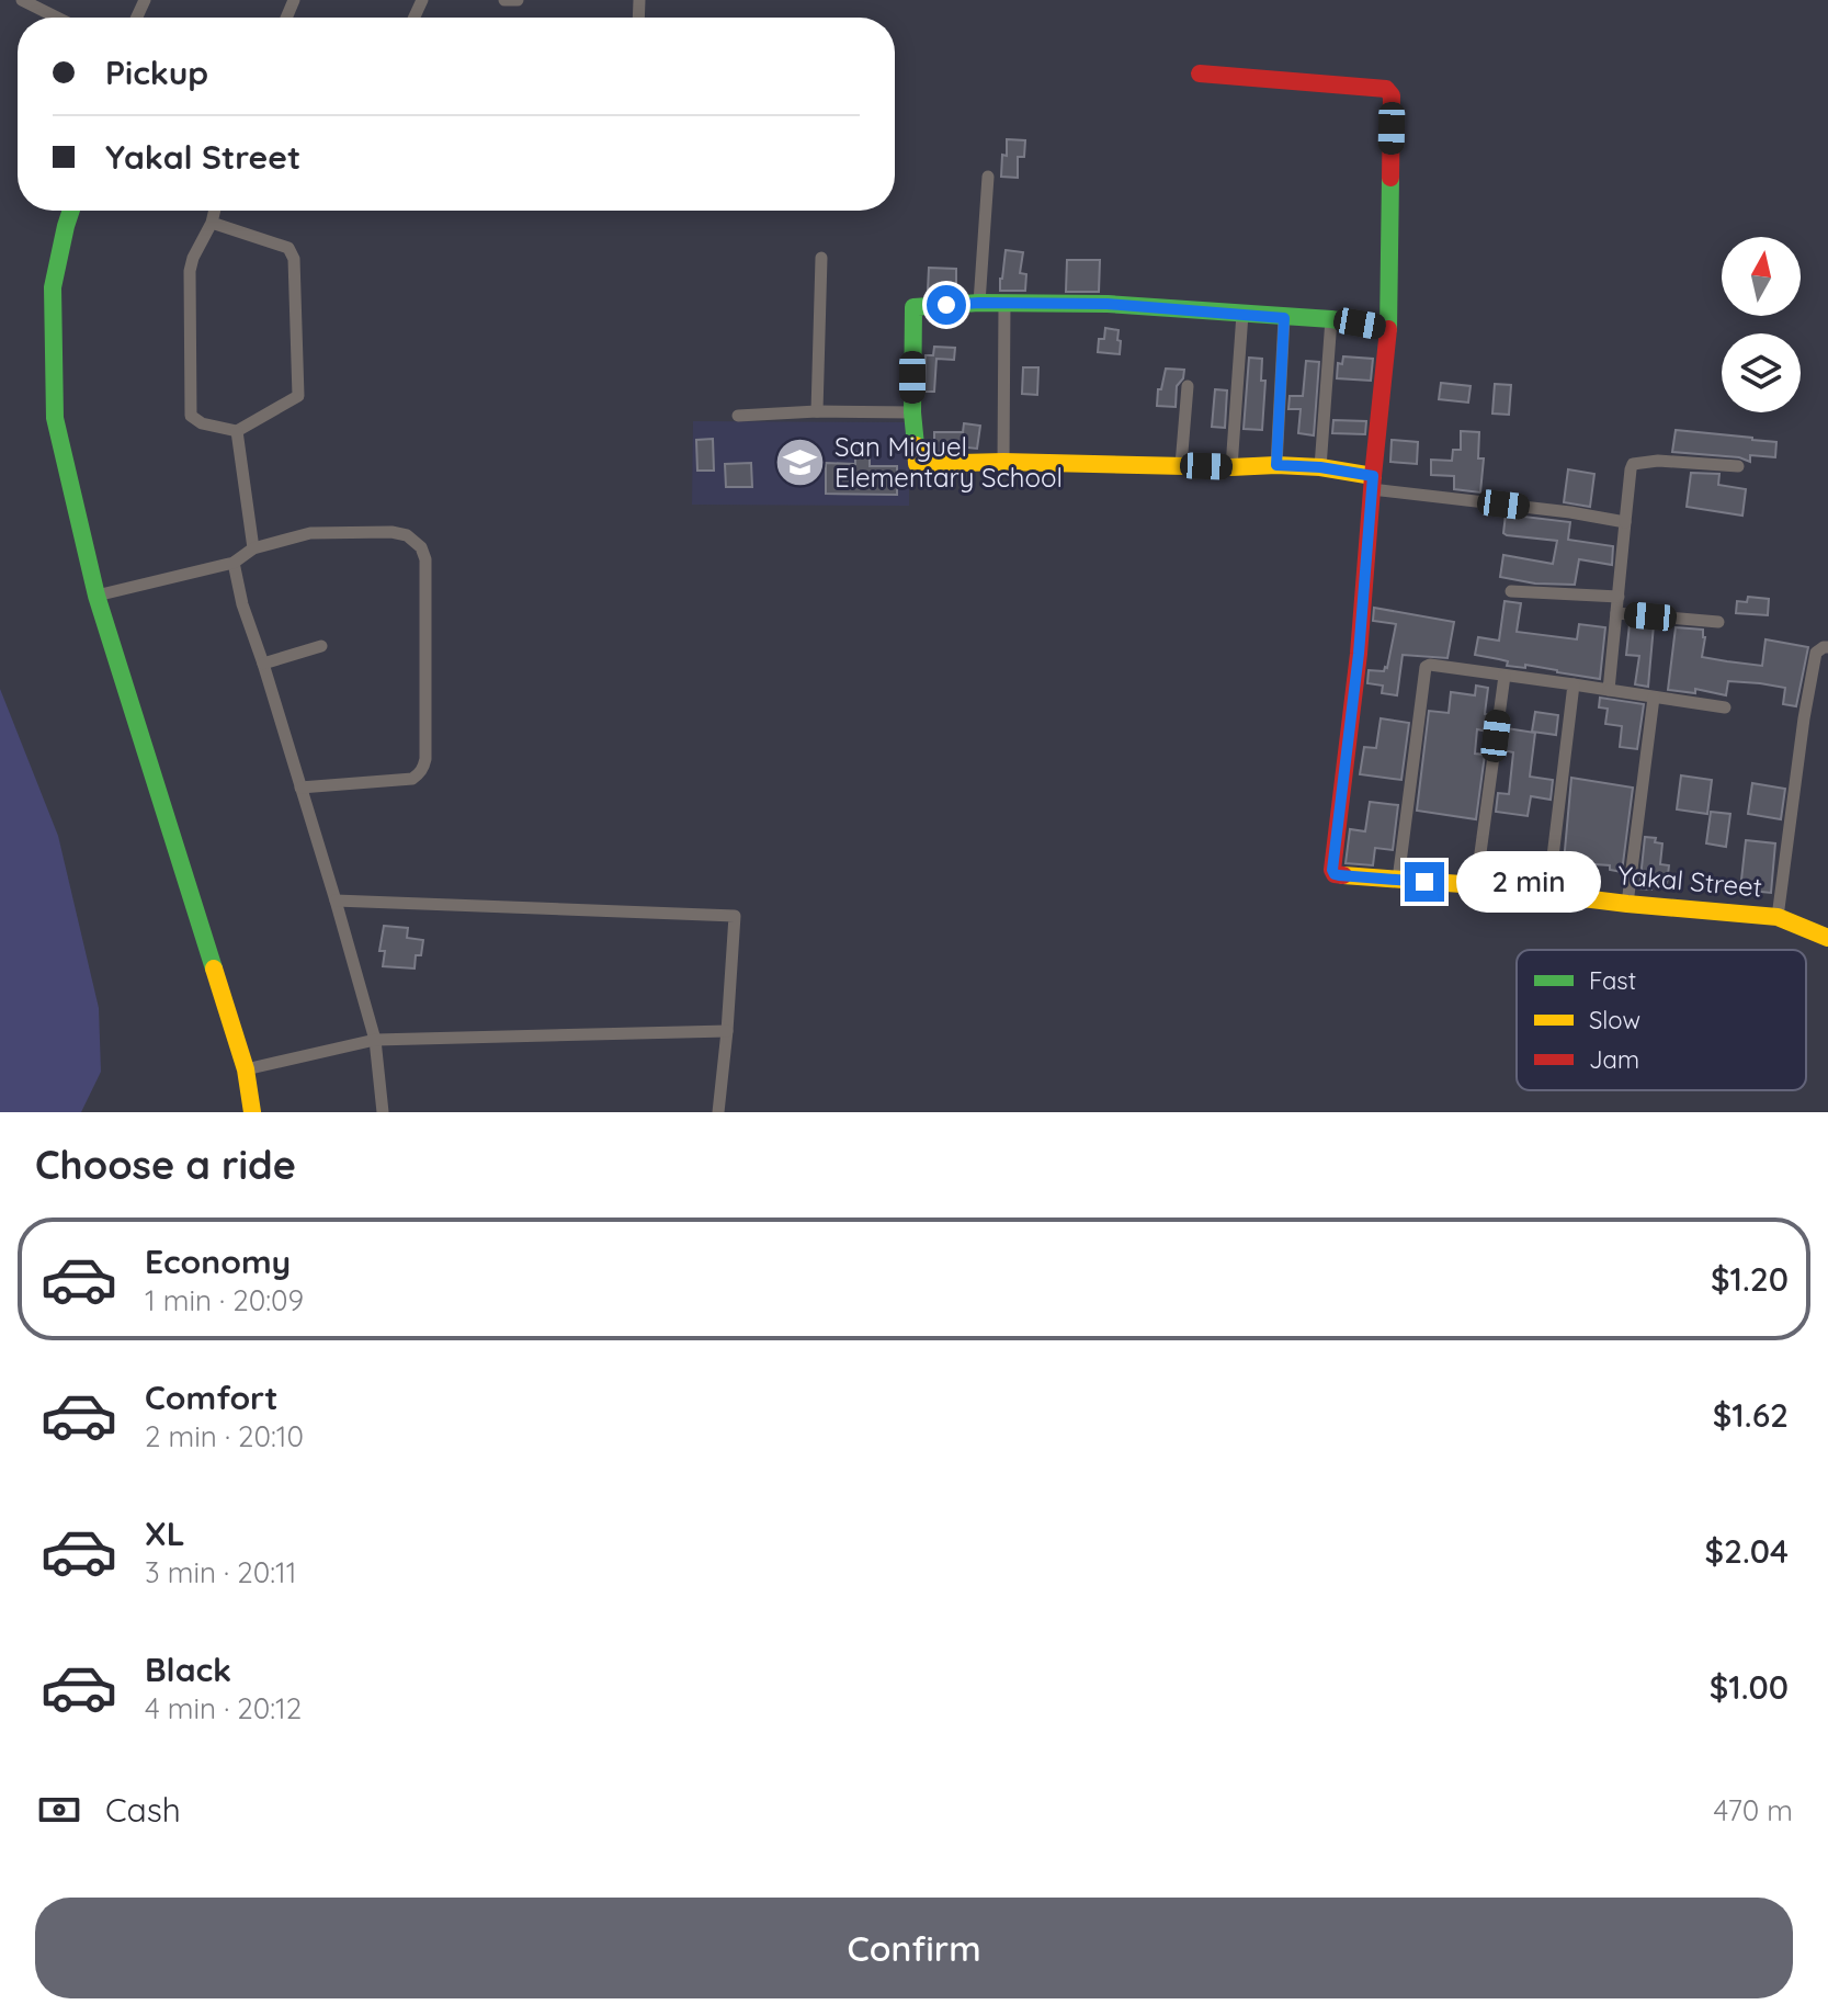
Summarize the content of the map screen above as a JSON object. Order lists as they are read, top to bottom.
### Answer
{
  "streets": {
    "street": ["Yakal Street"]
  },
  "places": {
    "school or university": ["San Miguel Elementary School"]
  },
  "legend": ["Fast", "Slow", "Jam"],
  "north": "top",
  "page": {
    "banner": ["Pickup", "Yakal Street"],
    "bubble": "2 min",
    "heading": "Choose a ride",
    "list": [
      {
        "name": "Economy",
        "note": "1 min · 20:09",
        "value": "$1.20"
      },
      {
        "name": "Comfort",
        "note": "2 min · 20:10",
        "value": "$1.62"
      },
      {
        "name": "XL",
        "note": "3 min · 20:11",
        "value": "$2.04"
      },
      {
        "name": "Black",
        "note": "4 min · 20:12",
        "value": "$1.00"
      }
    ],
    "pay": ["Cash", "470 m"],
    "buttons": "Confirm"
  }
}
